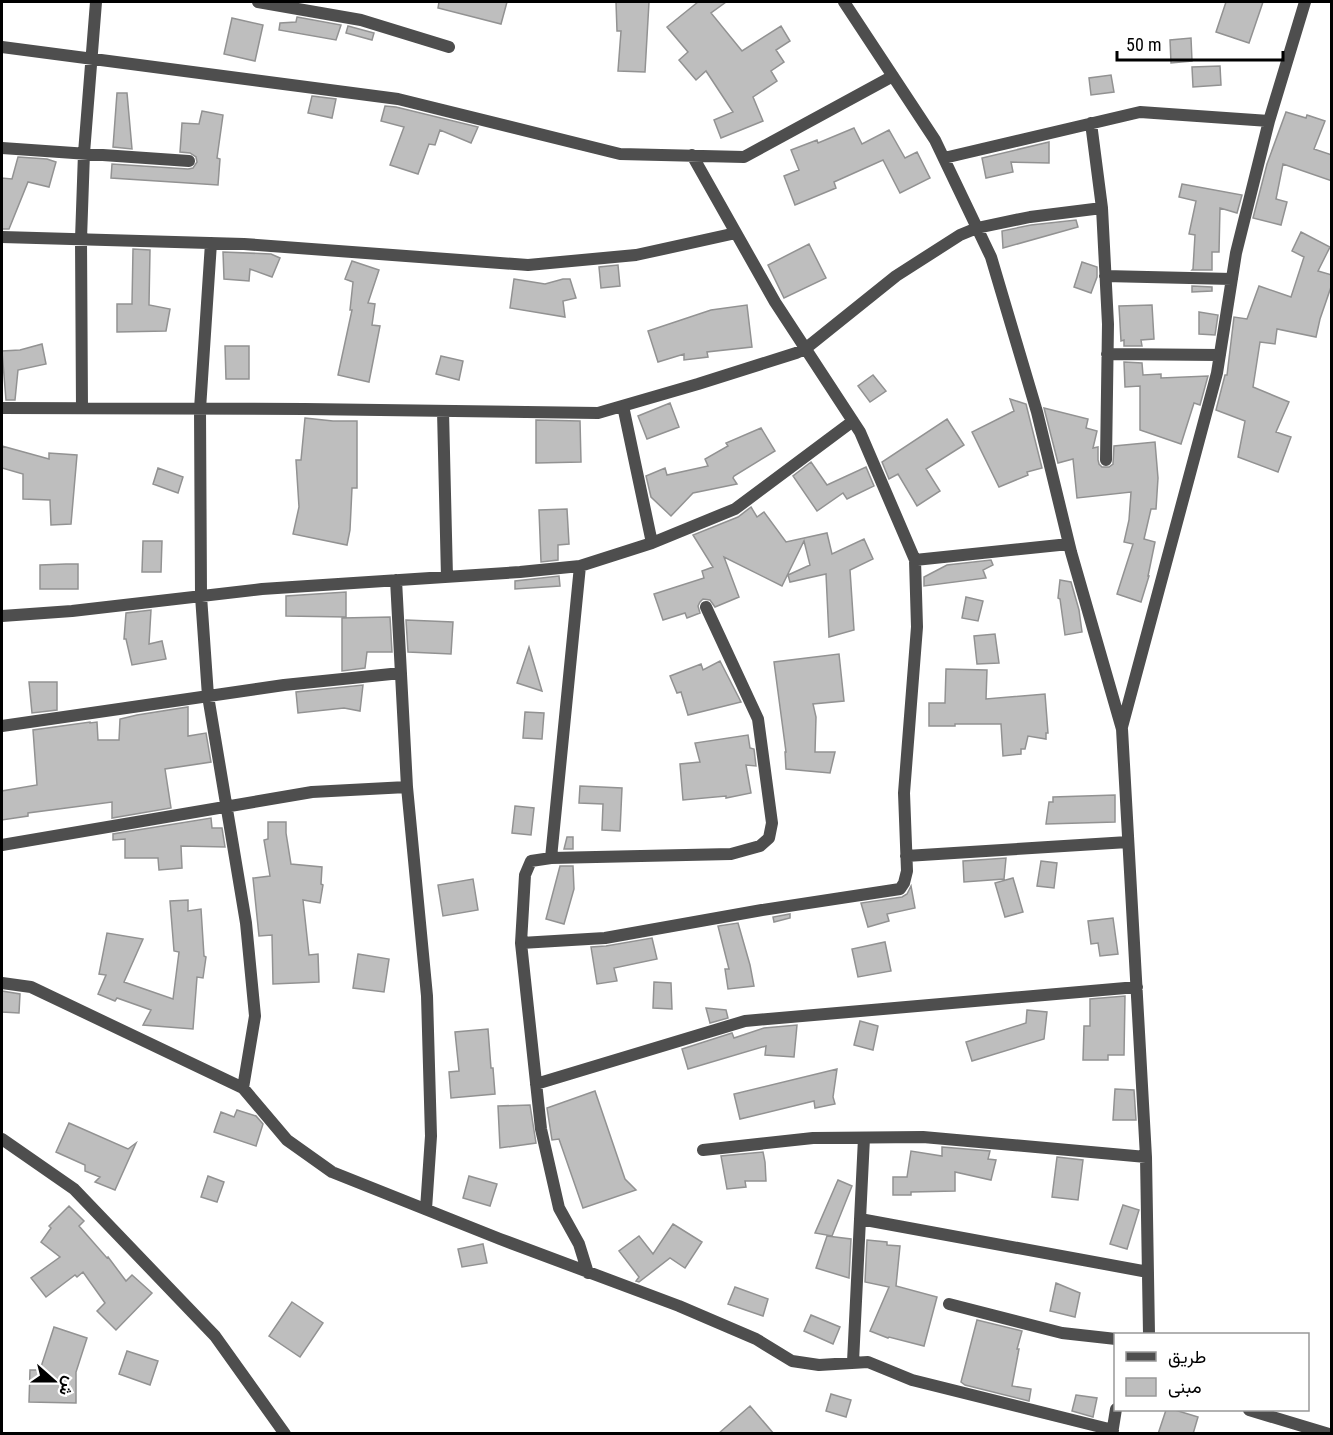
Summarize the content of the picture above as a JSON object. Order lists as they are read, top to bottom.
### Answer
{
  "legend": ["طريق", "مبنى"],
  "scale_bar": "50 m",
  "north": "right"
}
